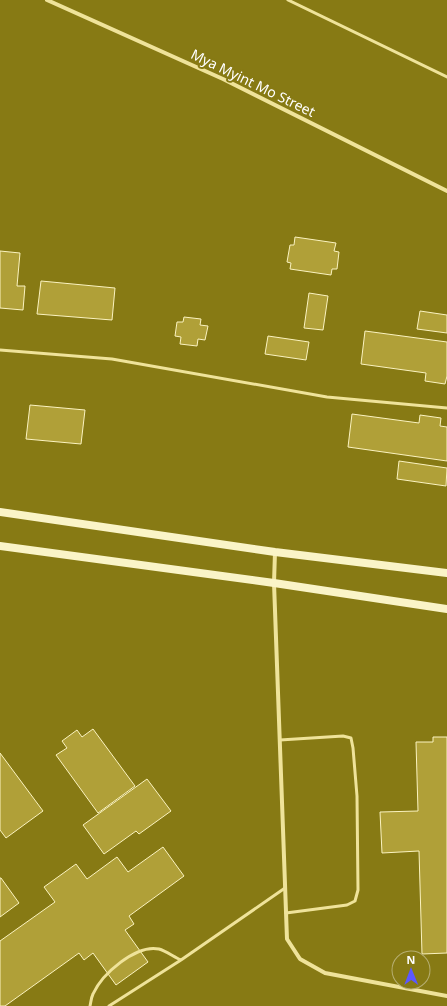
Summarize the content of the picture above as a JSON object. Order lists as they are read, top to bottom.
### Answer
{
  "streets": {
    "street": ["Mya Myint Mo Street"]
  },
  "north": "top"
}
